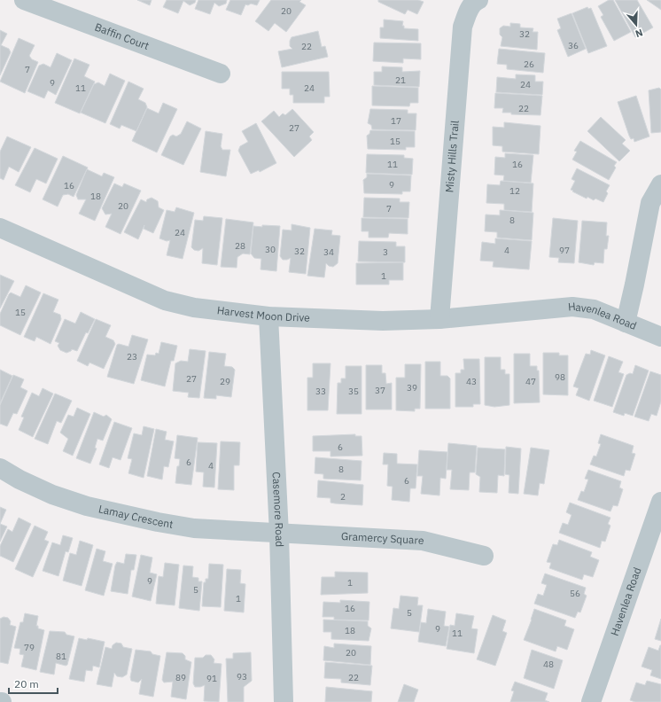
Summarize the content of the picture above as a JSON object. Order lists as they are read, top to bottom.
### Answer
{
  "streets": {
    "street": [
      "Baffin Court",
      "Misty Hills Trail",
      "Harvest Moon Drive",
      "Havenlea Road",
      "Casemore Road",
      "Lamay Crescent",
      "Gramercy Square"
    ]
  },
  "crossings": [
    ["Misty Hills Trail", "Harvest Moon Drive"],
    ["Harvest Moon Drive", "Havenlea Road"],
    ["Harvest Moon Drive", "Casemore Road"],
    ["Casemore Road", "Lamay Crescent"],
    ["Casemore Road", "Gramercy Square"],
    ["Lamay Crescent", "Gramercy Square"]
  ],
  "house_numbers": [
    "20",
    "32",
    "36",
    "22",
    "26",
    "7",
    "21",
    "9",
    "24",
    "11",
    "24",
    "22",
    "17",
    "27",
    "15",
    "11",
    "16",
    "9",
    "16",
    "12",
    "18",
    "20",
    "7",
    "8",
    "24",
    "28",
    "30",
    "4",
    "97",
    "32",
    "34",
    "3",
    "1",
    "15",
    "23",
    "98",
    "27",
    "29",
    "43",
    "47",
    "39",
    "37",
    "33",
    "35",
    "6",
    "6",
    "4",
    "8",
    "6",
    "2",
    "9",
    "1",
    "5",
    "56",
    "1",
    "16",
    "5",
    "9",
    "18",
    "11",
    "79",
    "20",
    "81",
    "48",
    "93",
    "89",
    "22",
    "91"
  ],
  "scale_bar": "20 m",
  "north": "bottom"
}
